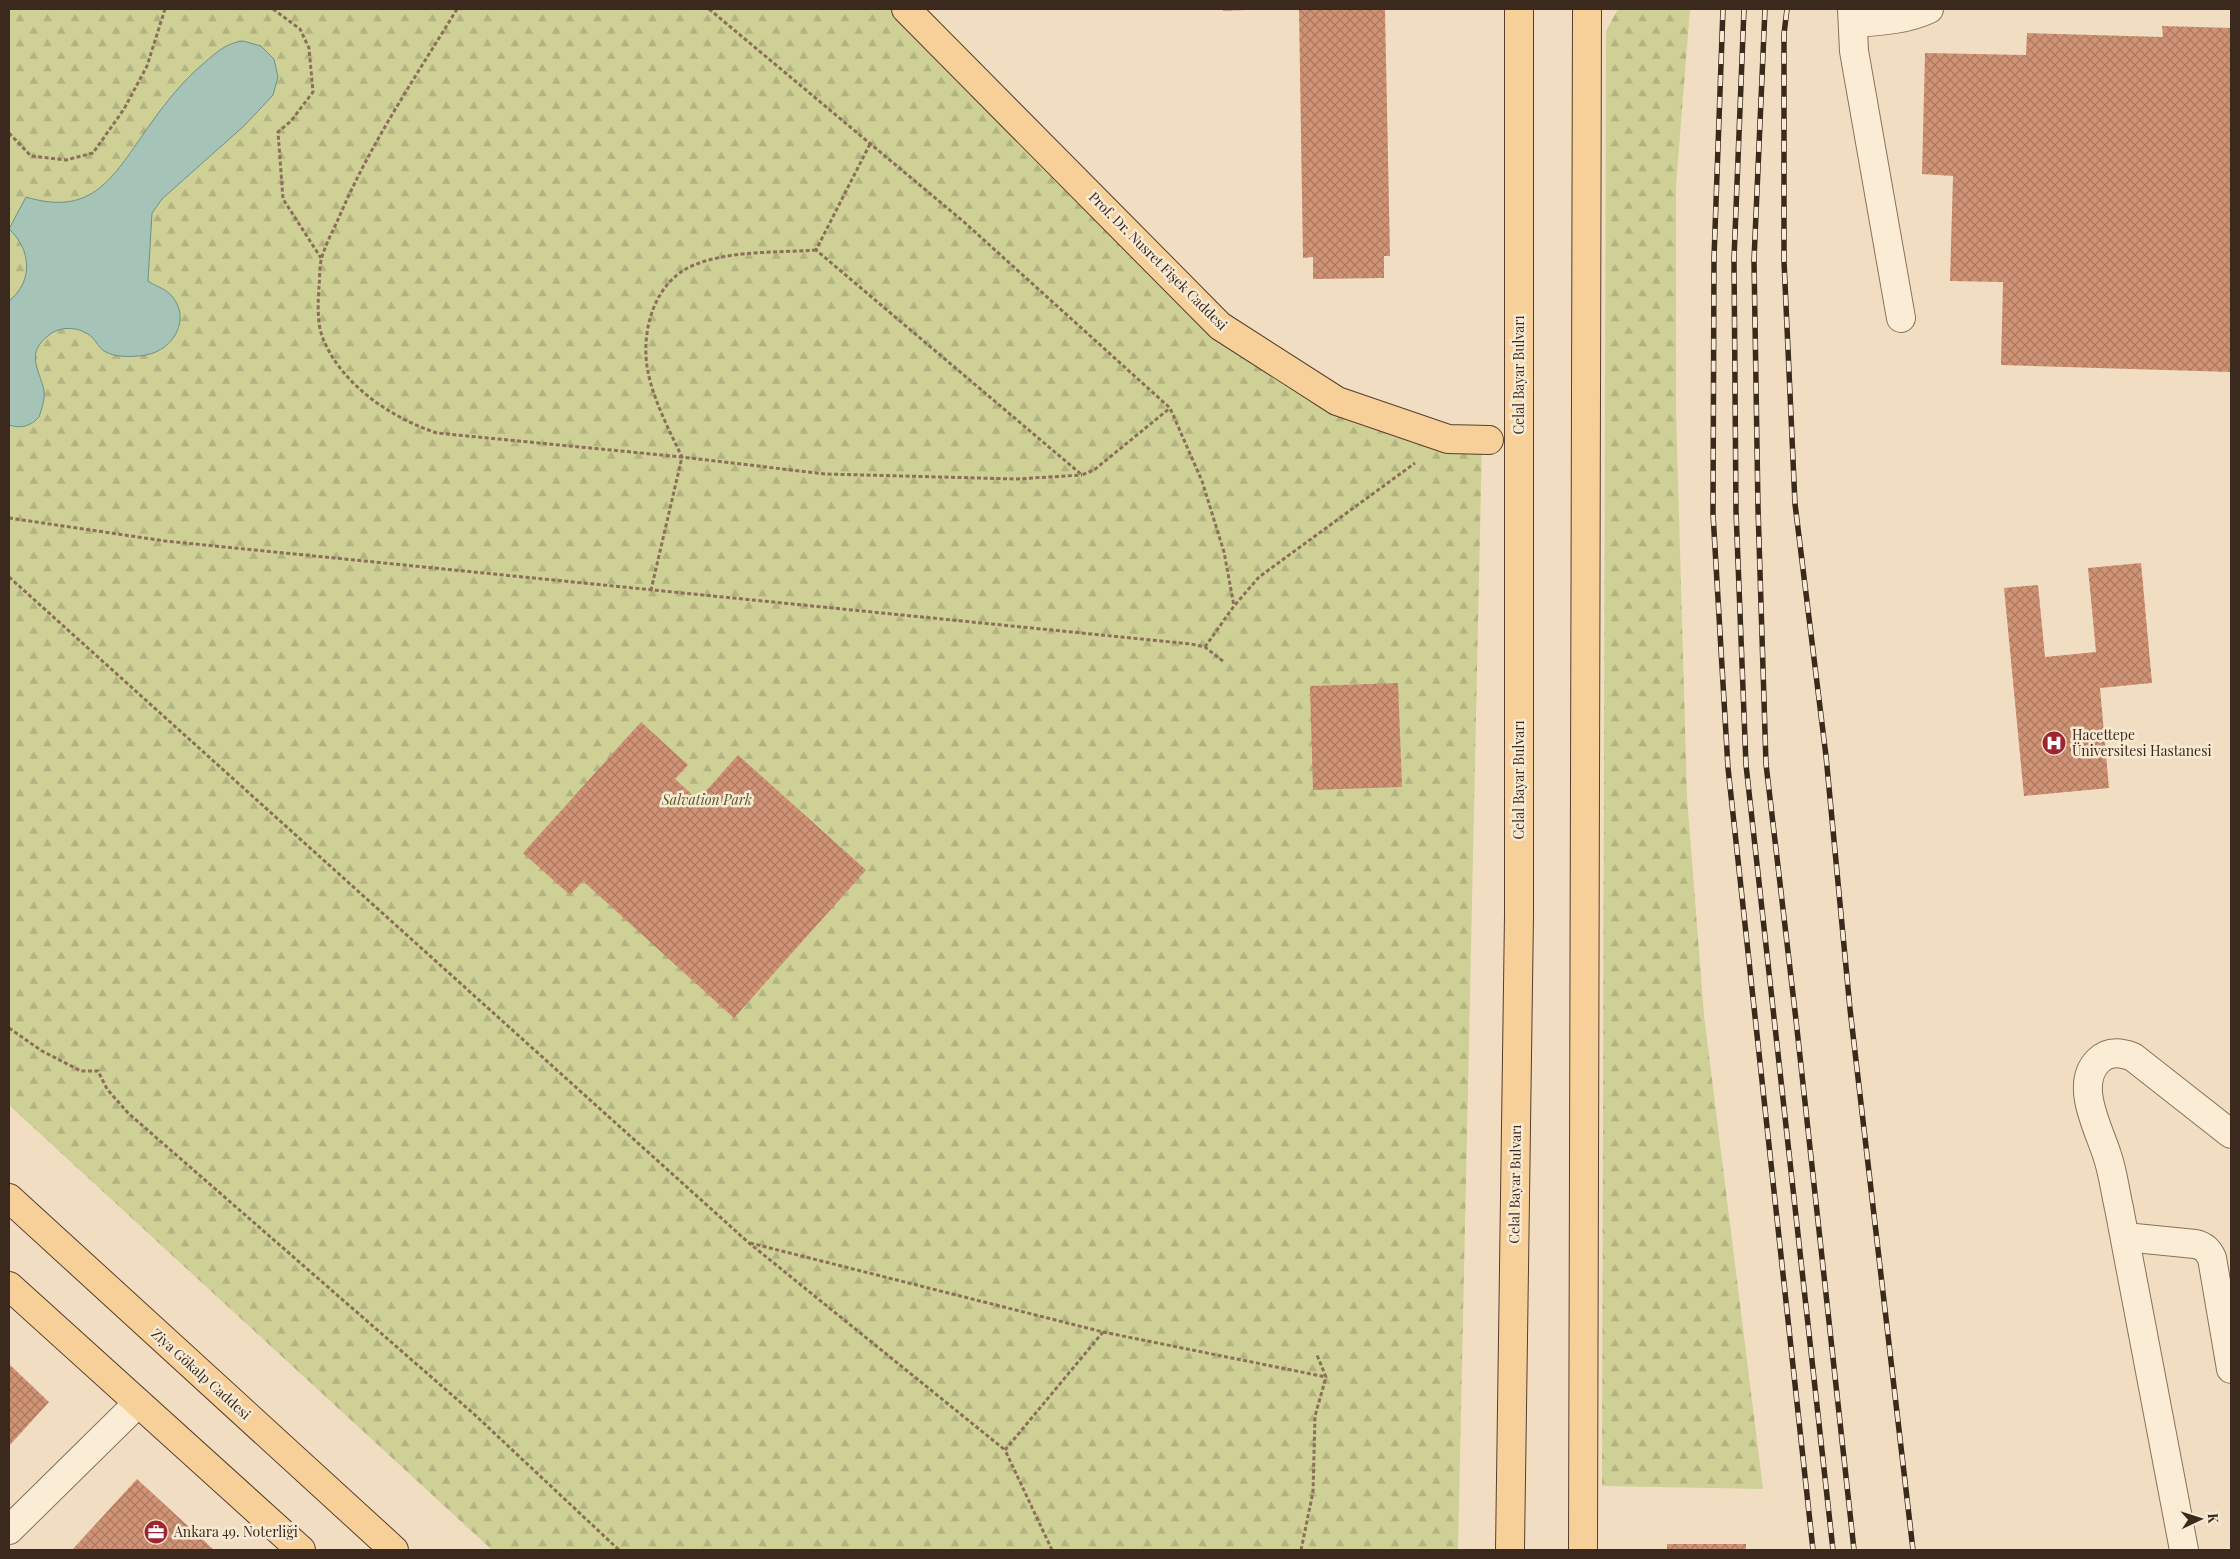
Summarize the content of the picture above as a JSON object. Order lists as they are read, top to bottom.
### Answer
{
  "streets": {
    "main road": ["Prof. Dr. Nusret Fişek Caddesi", "Celal Bayar Bulvarı", "Ziya Gökalp Caddesi"]
  },
  "parks": ["Salvation Park"],
  "places": {
    "hospital": ["Hacettepe Üniversitesi Hastanesi"],
    "office": ["Ankara 49. Noterliği"]
  },
  "north": "right"
}
